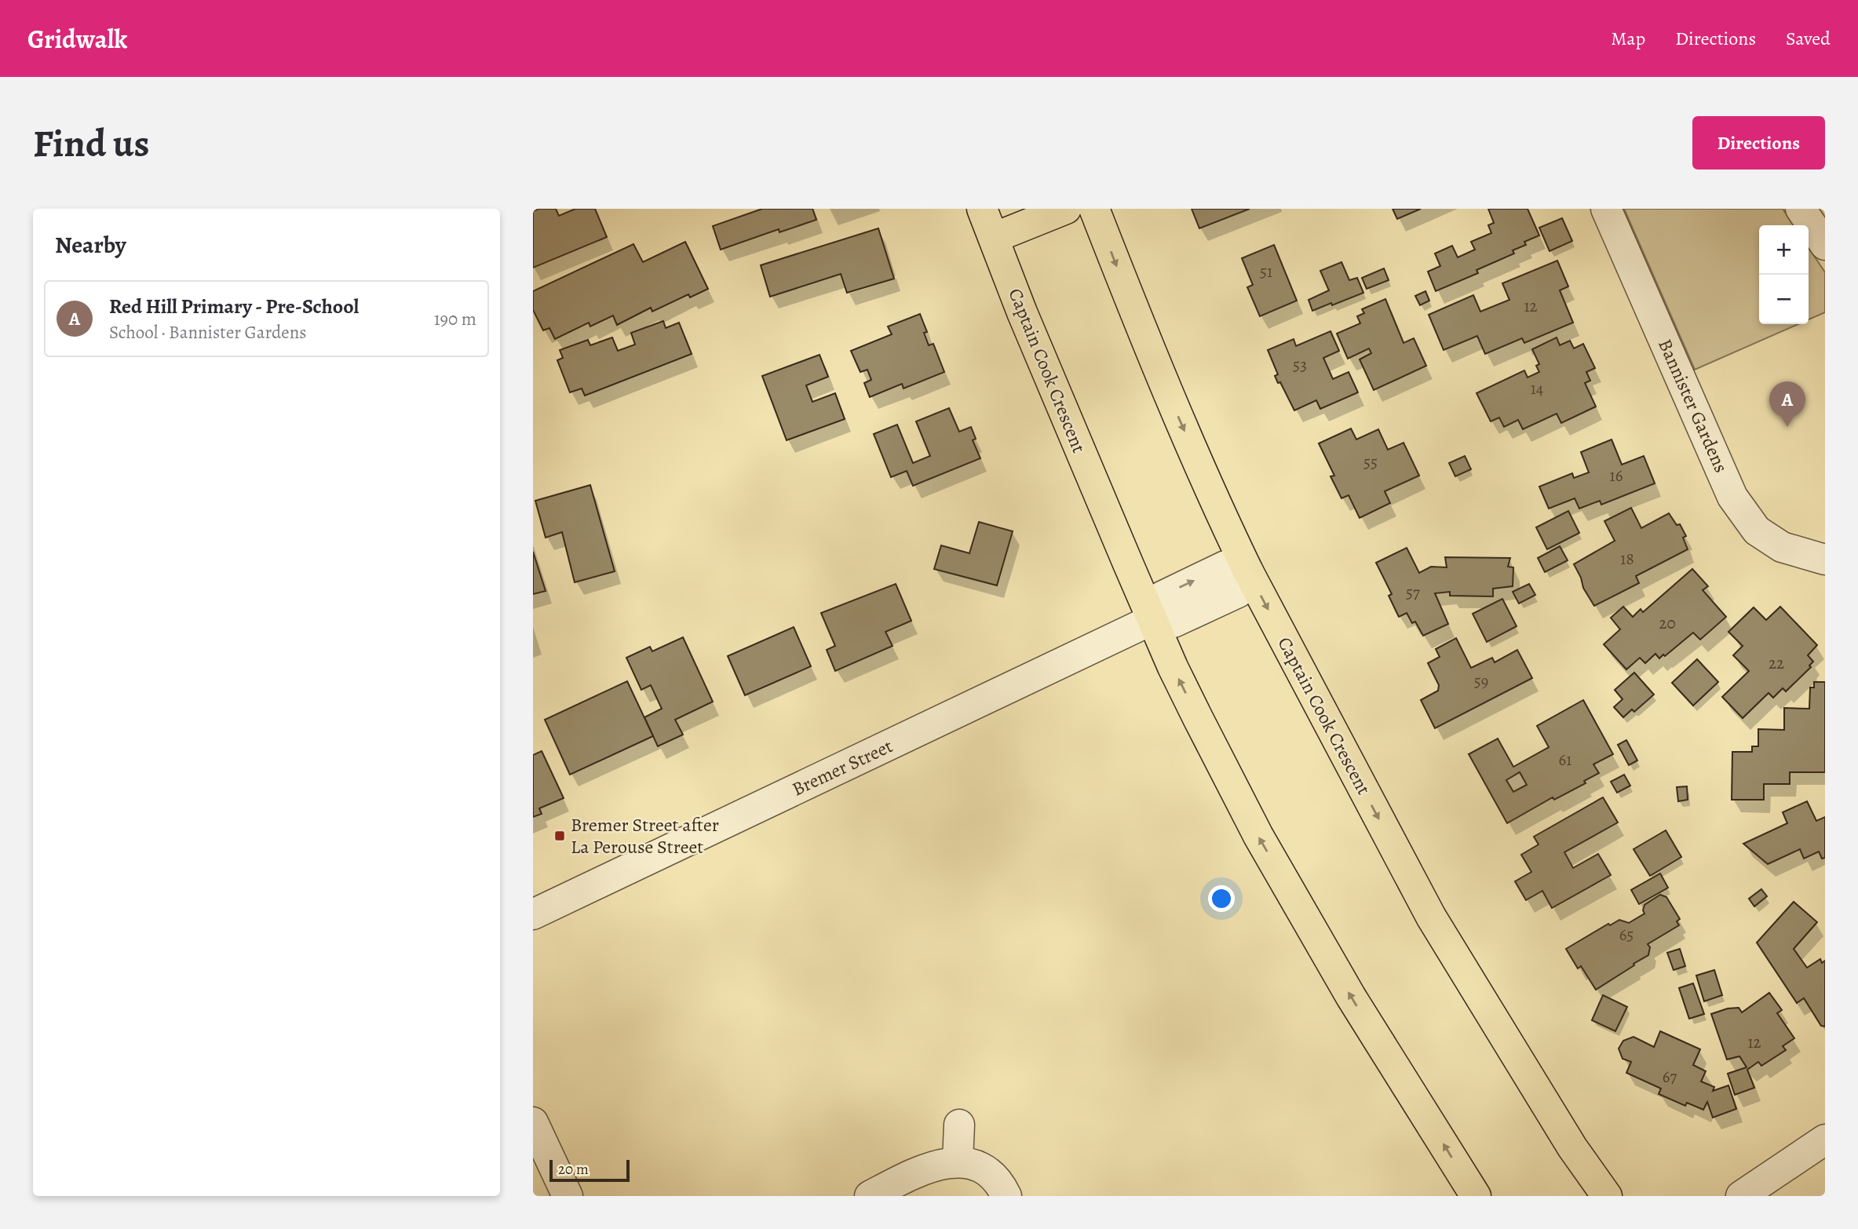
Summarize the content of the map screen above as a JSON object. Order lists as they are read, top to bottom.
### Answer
{
  "streets": {
    "main road": ["Captain Cook Crescent"],
    "street": ["Bannister Gardens", "Bremer Street"]
  },
  "crossings": [
    ["Captain Cook Crescent", "Bremer Street"]
  ],
  "places": {
    "transit": ["Bremer Street after La Perouse Street"]
  },
  "house_numbers": [
    "51",
    "12",
    "53",
    "14",
    "55",
    "16",
    "18",
    "57",
    "20",
    "22",
    "59",
    "61",
    "65",
    "12",
    "67"
  ],
  "scale_bar": "20 m",
  "page": {
    "header": "Gridwalk",
    "nav": ["Map", "Directions", "Saved"],
    "buttons": "Directions",
    "title": "Find us",
    "heading": "Nearby",
    "map_buttons": ["+", "−"],
    "list": [
      {
        "mark": "A",
        "name": "Red Hill Primary - Pre-School",
        "note": "School · Bannister Gardens",
        "value": "190 m"
      }
    ],
    "pins": "A",
    "scale": "20 m"
  }
}
